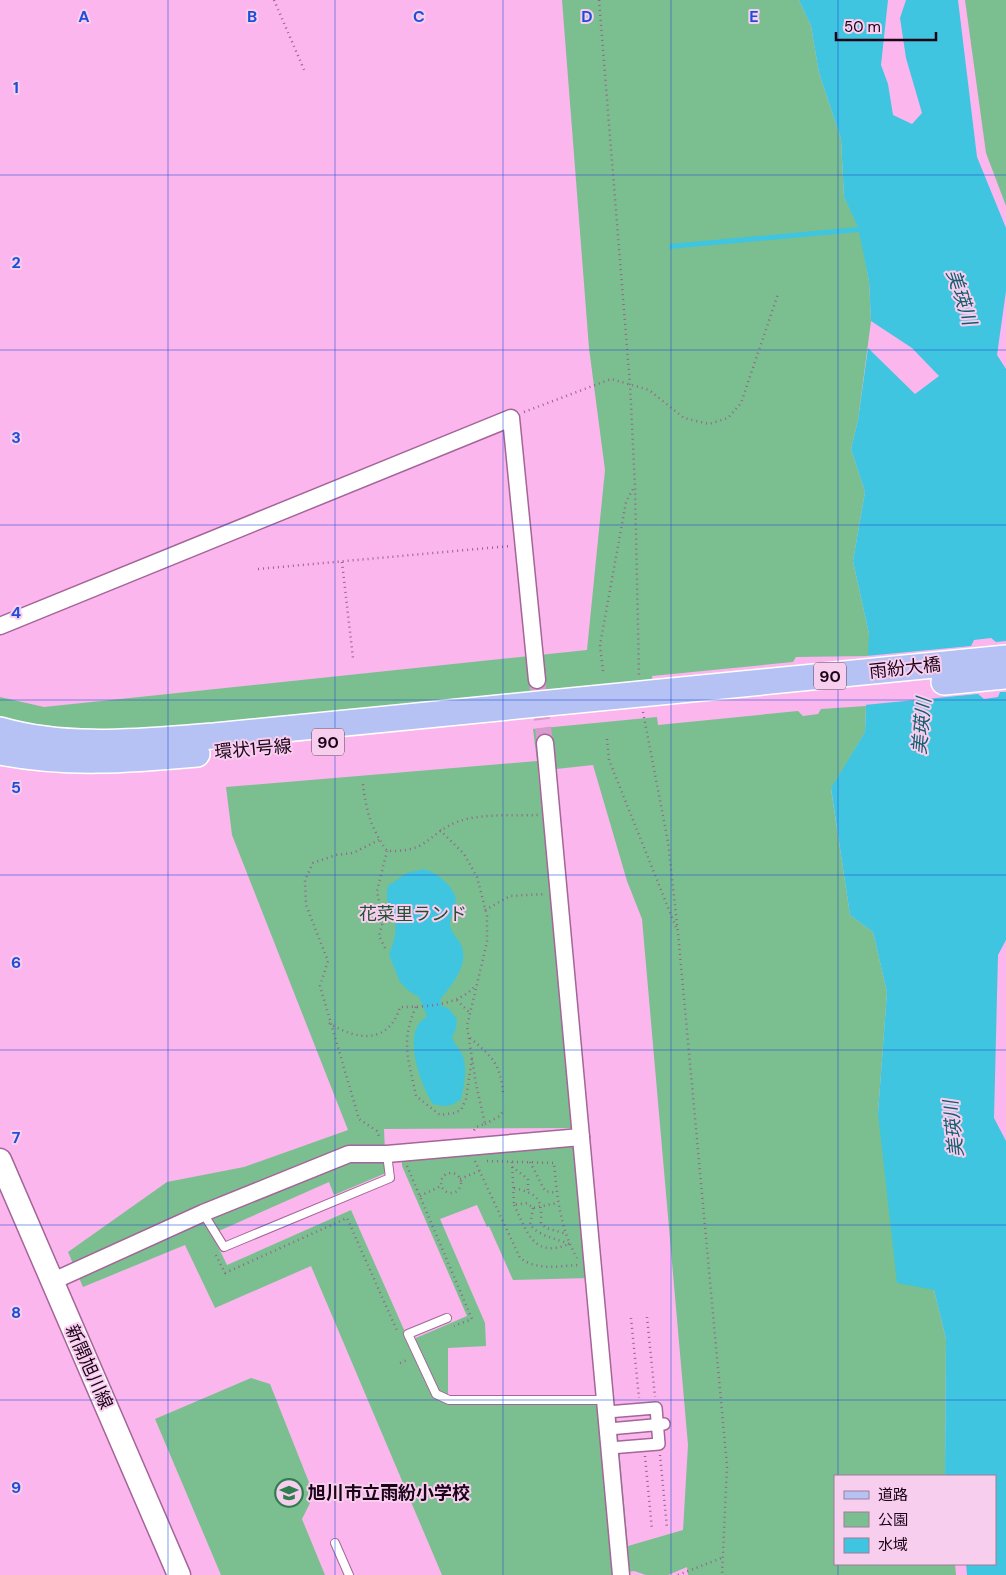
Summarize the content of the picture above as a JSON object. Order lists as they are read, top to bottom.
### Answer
{
  "streets": {
    "main road": [
      "雨紛大橋",
      "90",
      "環状1号線",
      "新開旭川線"
    ]
  },
  "crossings": [
    ["雨紛大橋", "環状1号線"]
  ],
  "water": ["美瑛川"],
  "parks": ["花菜里ランド"],
  "places": {
    "school or university": ["旭川市立雨紛小学校"]
  },
  "legend": ["道路", "公園", "水域"],
  "scale_bar": "50 m",
  "grid": {
    "columns": [
      "A",
      "B",
      "C",
      "D",
      "E"
    ],
    "rows": [
      "1",
      "2",
      "3",
      "4",
      "5",
      "6",
      "7",
      "8",
      "9"
    ]
  }
}
